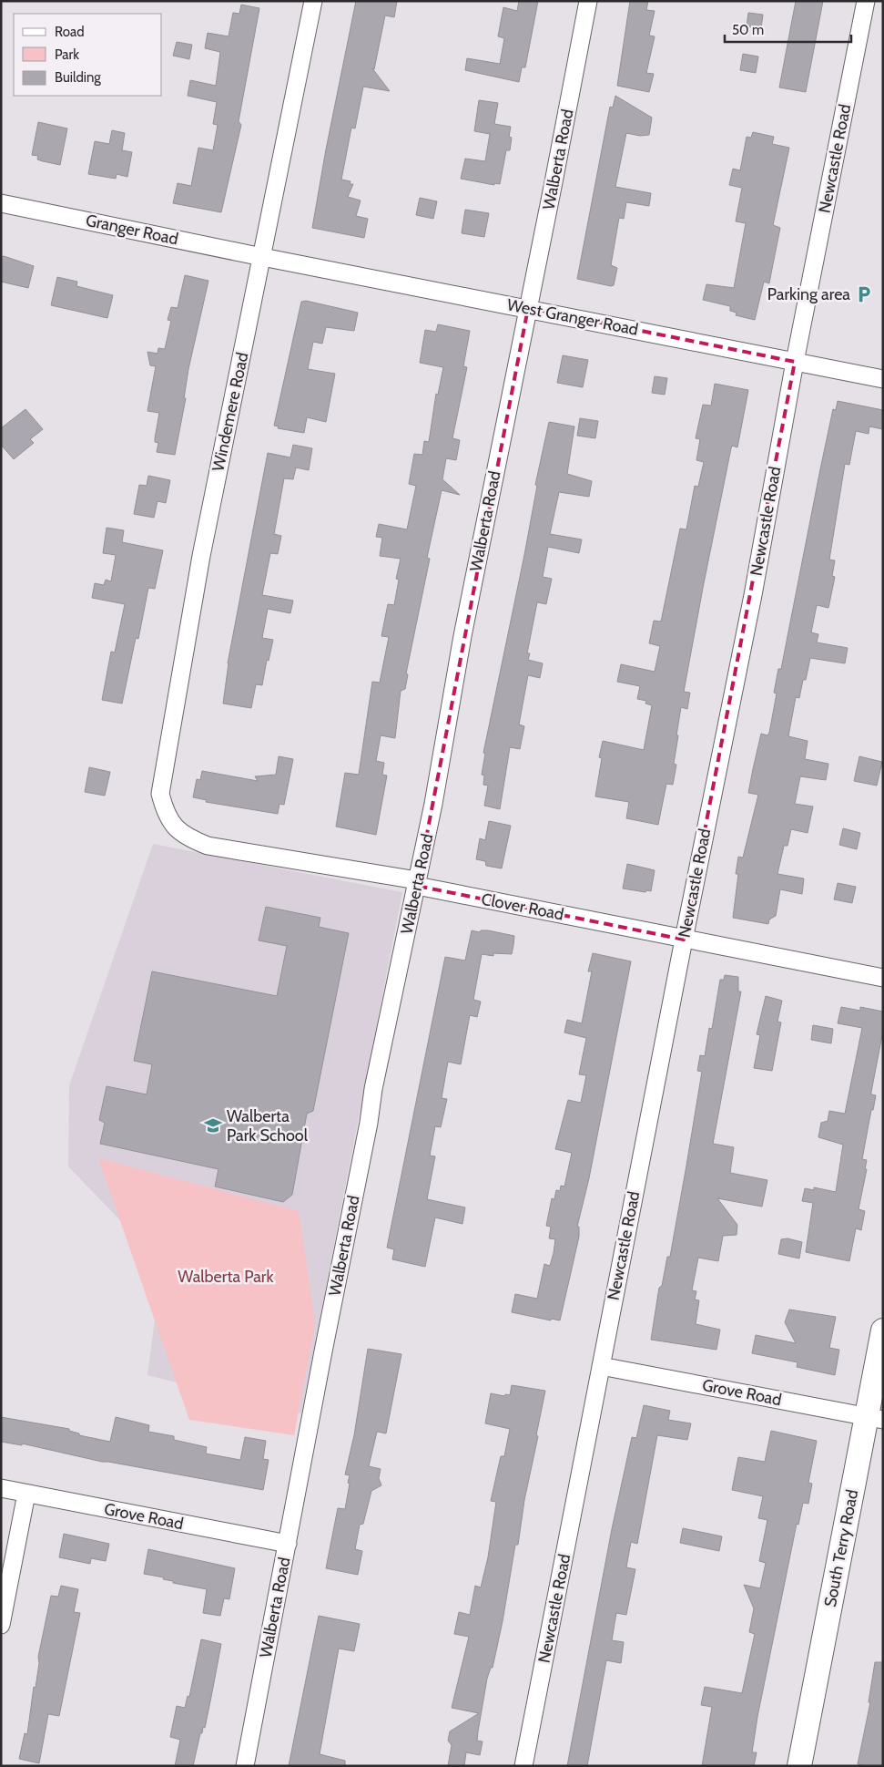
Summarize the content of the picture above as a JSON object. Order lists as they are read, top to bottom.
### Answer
{
  "streets": {
    "street": [
      "Newcastle Road",
      "Walberta Road",
      "Granger Road",
      "West Granger Road",
      "Windemere Road",
      "Clover Road",
      "Grove Road",
      "South Terry Road"
    ]
  },
  "crossings": [
    ["Newcastle Road", "West Granger Road"],
    ["Newcastle Road", "Clover Road"],
    ["Newcastle Road", "Grove Road"],
    ["Walberta Road", "West Granger Road"],
    ["Walberta Road", "Clover Road"],
    ["Walberta Road", "Grove Road"],
    ["Granger Road", "West Granger Road"],
    ["Granger Road", "Windemere Road"],
    ["West Granger Road", "Windemere Road"],
    ["Windemere Road", "Clover Road"],
    ["Grove Road", "South Terry Road"]
  ],
  "parks": ["Walberta Park"],
  "places": {
    "parking": ["Parking area"],
    "school or university": ["Walberta Park School"]
  },
  "legend": ["Road", "Park", "Building"],
  "scale_bar": "50 m"
}
